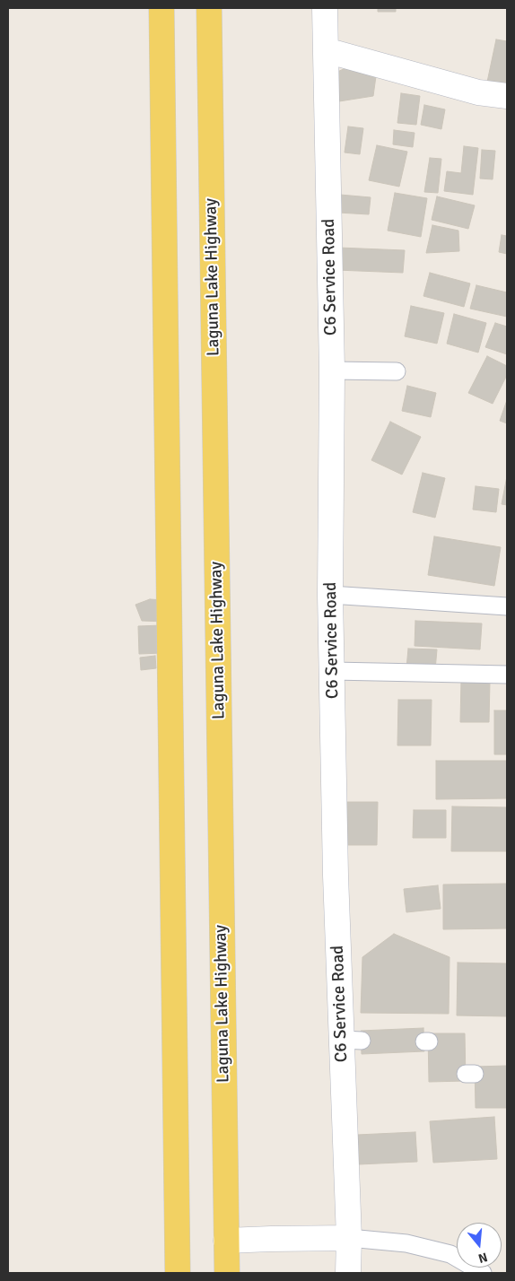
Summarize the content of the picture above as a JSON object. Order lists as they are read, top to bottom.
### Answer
{
  "streets": {
    "main road": ["Laguna Lake Highway"],
    "street": ["C6 Service Road"]
  },
  "north": "bottom"
}
